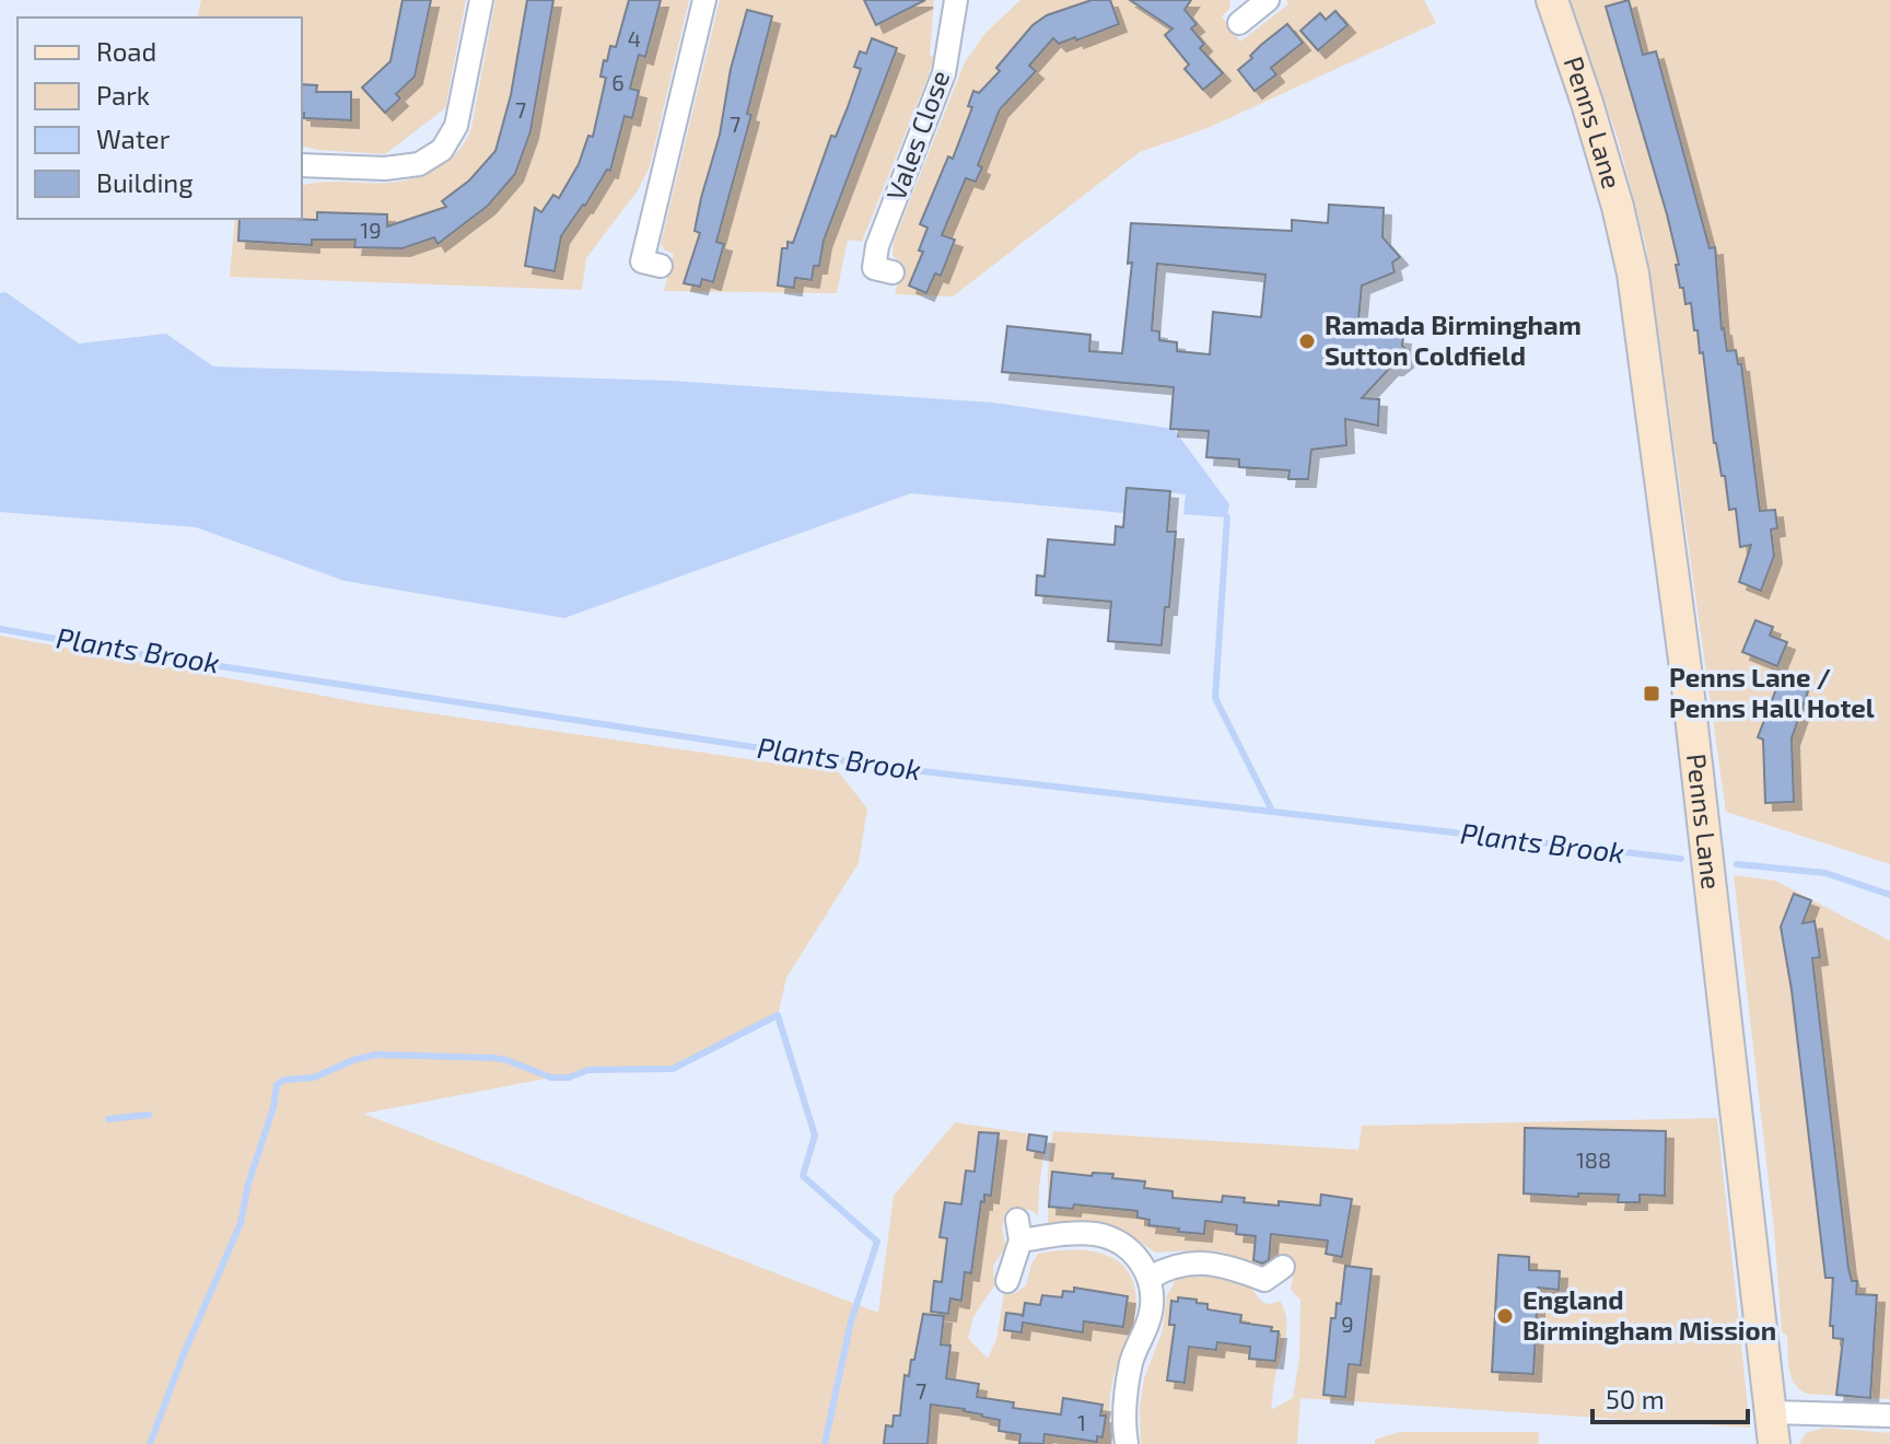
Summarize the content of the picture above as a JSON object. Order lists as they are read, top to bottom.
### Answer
{
  "streets": {
    "main road": ["Penns Lane"],
    "street": ["Vales Close"]
  },
  "water": ["Plants Brook"],
  "places": {
    "other": ["Ramada Birmingham Sutton Coldfield", "England Birmingham Mission"],
    "transit": ["Penns Lane / Penns Hall Hotel"]
  },
  "house_numbers": [
    "4",
    "6",
    "7",
    "7",
    "19",
    "188",
    "9",
    "7",
    "1"
  ],
  "legend": [
    "Road",
    "Park",
    "Water",
    "Building"
  ],
  "scale_bar": "50 m"
}
